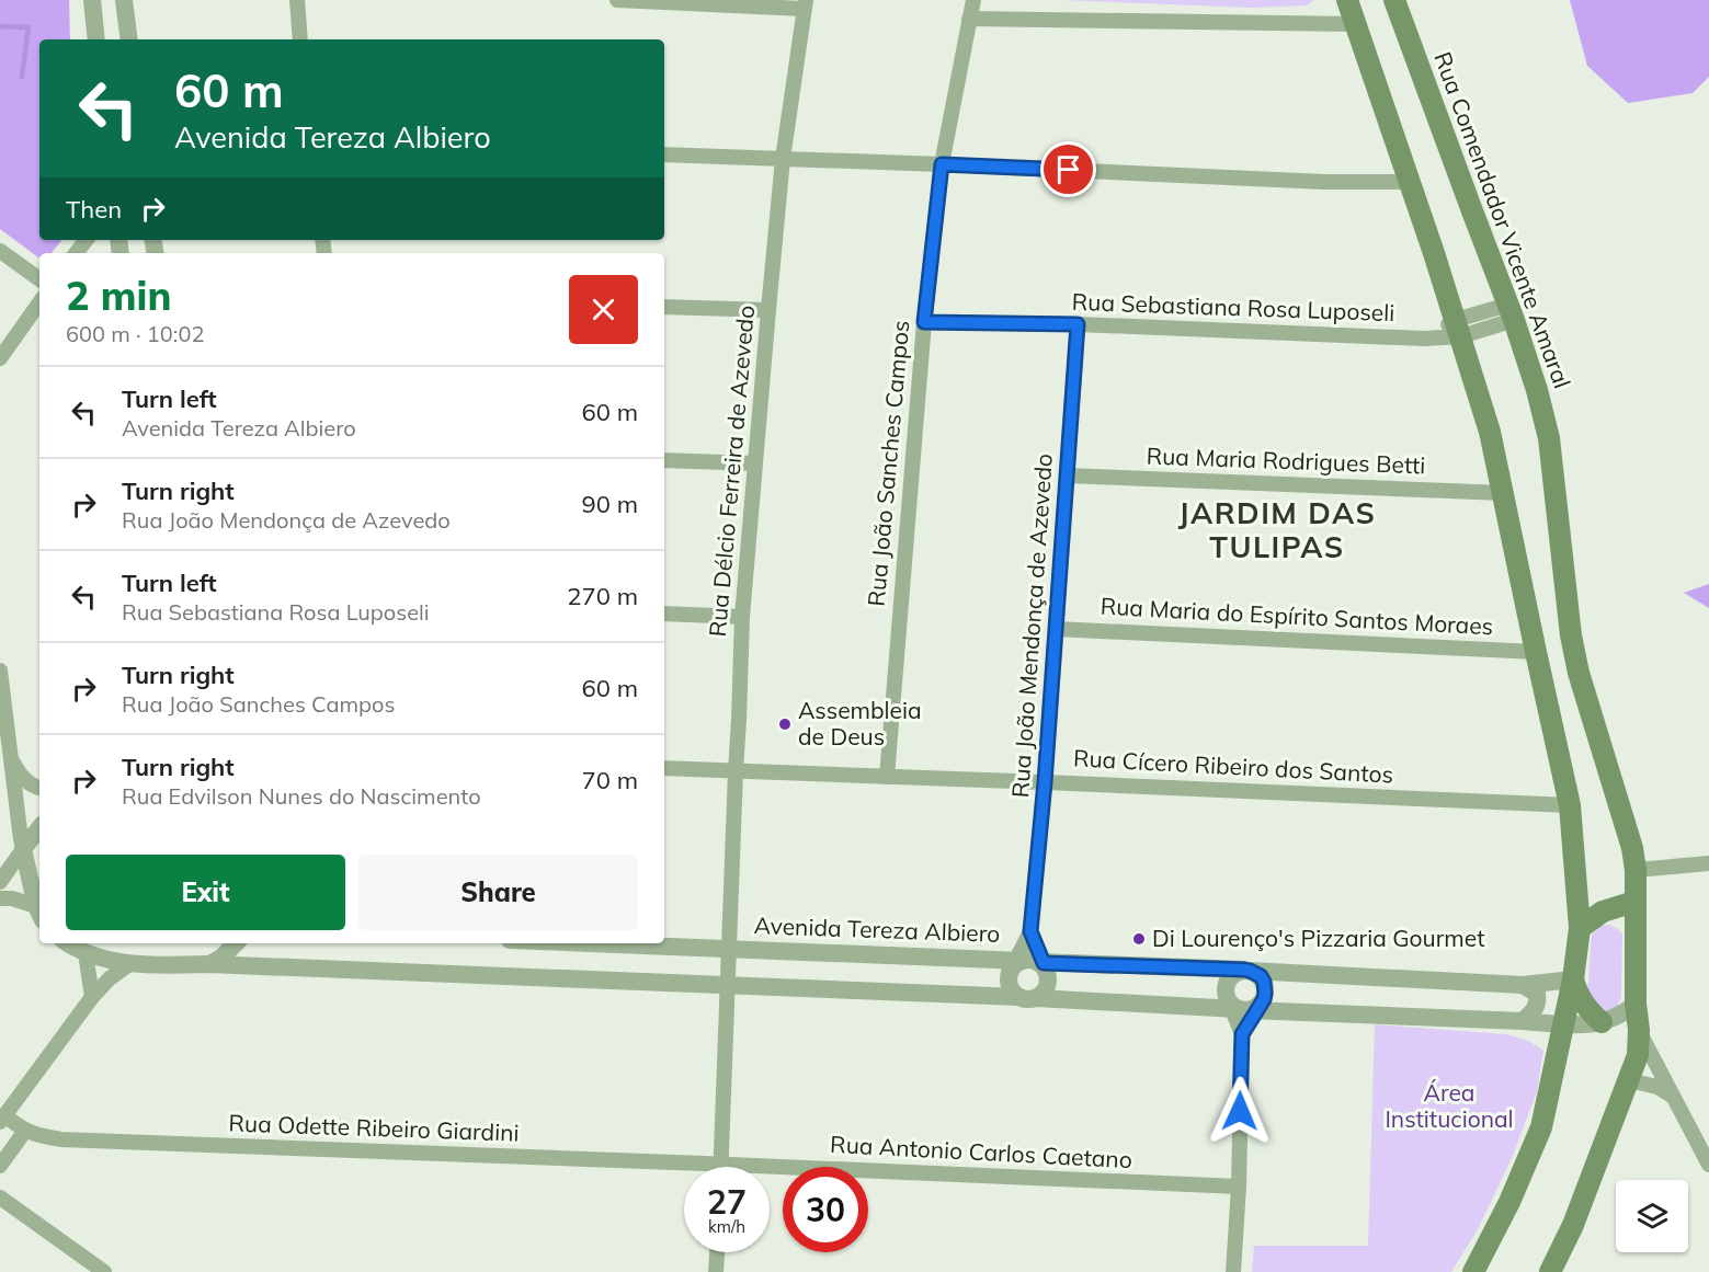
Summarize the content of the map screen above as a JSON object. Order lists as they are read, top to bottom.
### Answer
{
  "streets": {
    "main road": ["Rua Comendador Vicente Amaral"],
    "street": [
      "Rua Sebastiana Rosa Luposeli",
      "Rua Maria Rodrigues Betti",
      "Rua João Sanches Campos",
      "Rua Délcio Ferreira de Azevedo",
      "Rua Maria do Espírito Santos Moraes",
      "Rua João Mendonça de Azevedo",
      "Rua Cícero Ribeiro dos Santos",
      "Avenida Tereza Albiero",
      "Rua Odette Ribeiro Giardini",
      "Rua Antonio Carlos Caetano"
    ]
  },
  "crossings": [
    ["Rua Sebastiana Rosa Luposeli", "Rua João Sanches Campos"],
    ["Rua Sebastiana Rosa Luposeli", "Rua João Mendonça de Azevedo"],
    ["Rua Maria Rodrigues Betti", "Rua João Mendonça de Azevedo"],
    ["Rua João Sanches Campos", "Rua Cícero Ribeiro dos Santos"],
    ["Rua Délcio Ferreira de Azevedo", "Rua Cícero Ribeiro dos Santos"],
    ["Rua Délcio Ferreira de Azevedo", "Avenida Tereza Albiero"],
    ["Rua Délcio Ferreira de Azevedo", "Rua Odette Ribeiro Giardini"],
    ["Rua Délcio Ferreira de Azevedo", "Rua Antonio Carlos Caetano"],
    ["Rua Maria do Espírito Santos Moraes", "Rua João Mendonça de Azevedo"],
    ["Rua João Mendonça de Azevedo", "Rua Cícero Ribeiro dos Santos"],
    ["Rua João Mendonça de Azevedo", "Avenida Tereza Albiero"],
    ["Rua Odette Ribeiro Giardini", "Rua Antonio Carlos Caetano"]
  ],
  "districts": ["JARDIM DAS TULIPAS"],
  "parks": ["Área Institucional"],
  "places": ["Assembleia de Deus", "Di Lourenço's Pizzaria Gourmet"],
  "page": {
    "turn": ["60 m", "Avenida Tereza Albiero"],
    "then": "Then",
    "heading": ["2 min", "600 m · 10:02"],
    "list": [
      {
        "name": "Turn left",
        "note": "Avenida Tereza Albiero",
        "value": "60 m"
      },
      {
        "name": "Turn right",
        "note": "Rua João Mendonça de Azevedo",
        "value": "90 m"
      },
      {
        "name": "Turn left",
        "note": "Rua Sebastiana Rosa Luposeli",
        "value": "270 m"
      },
      {
        "name": "Turn right",
        "note": "Rua João Sanches Campos",
        "value": "60 m"
      },
      {
        "name": "Turn right",
        "note": "Rua Edvilson Nunes do Nascimento",
        "value": "70 m"
      }
    ],
    "buttons": ["Exit", "Share"],
    "speed": "27 km/h",
    "limit": "30"
  }
}
